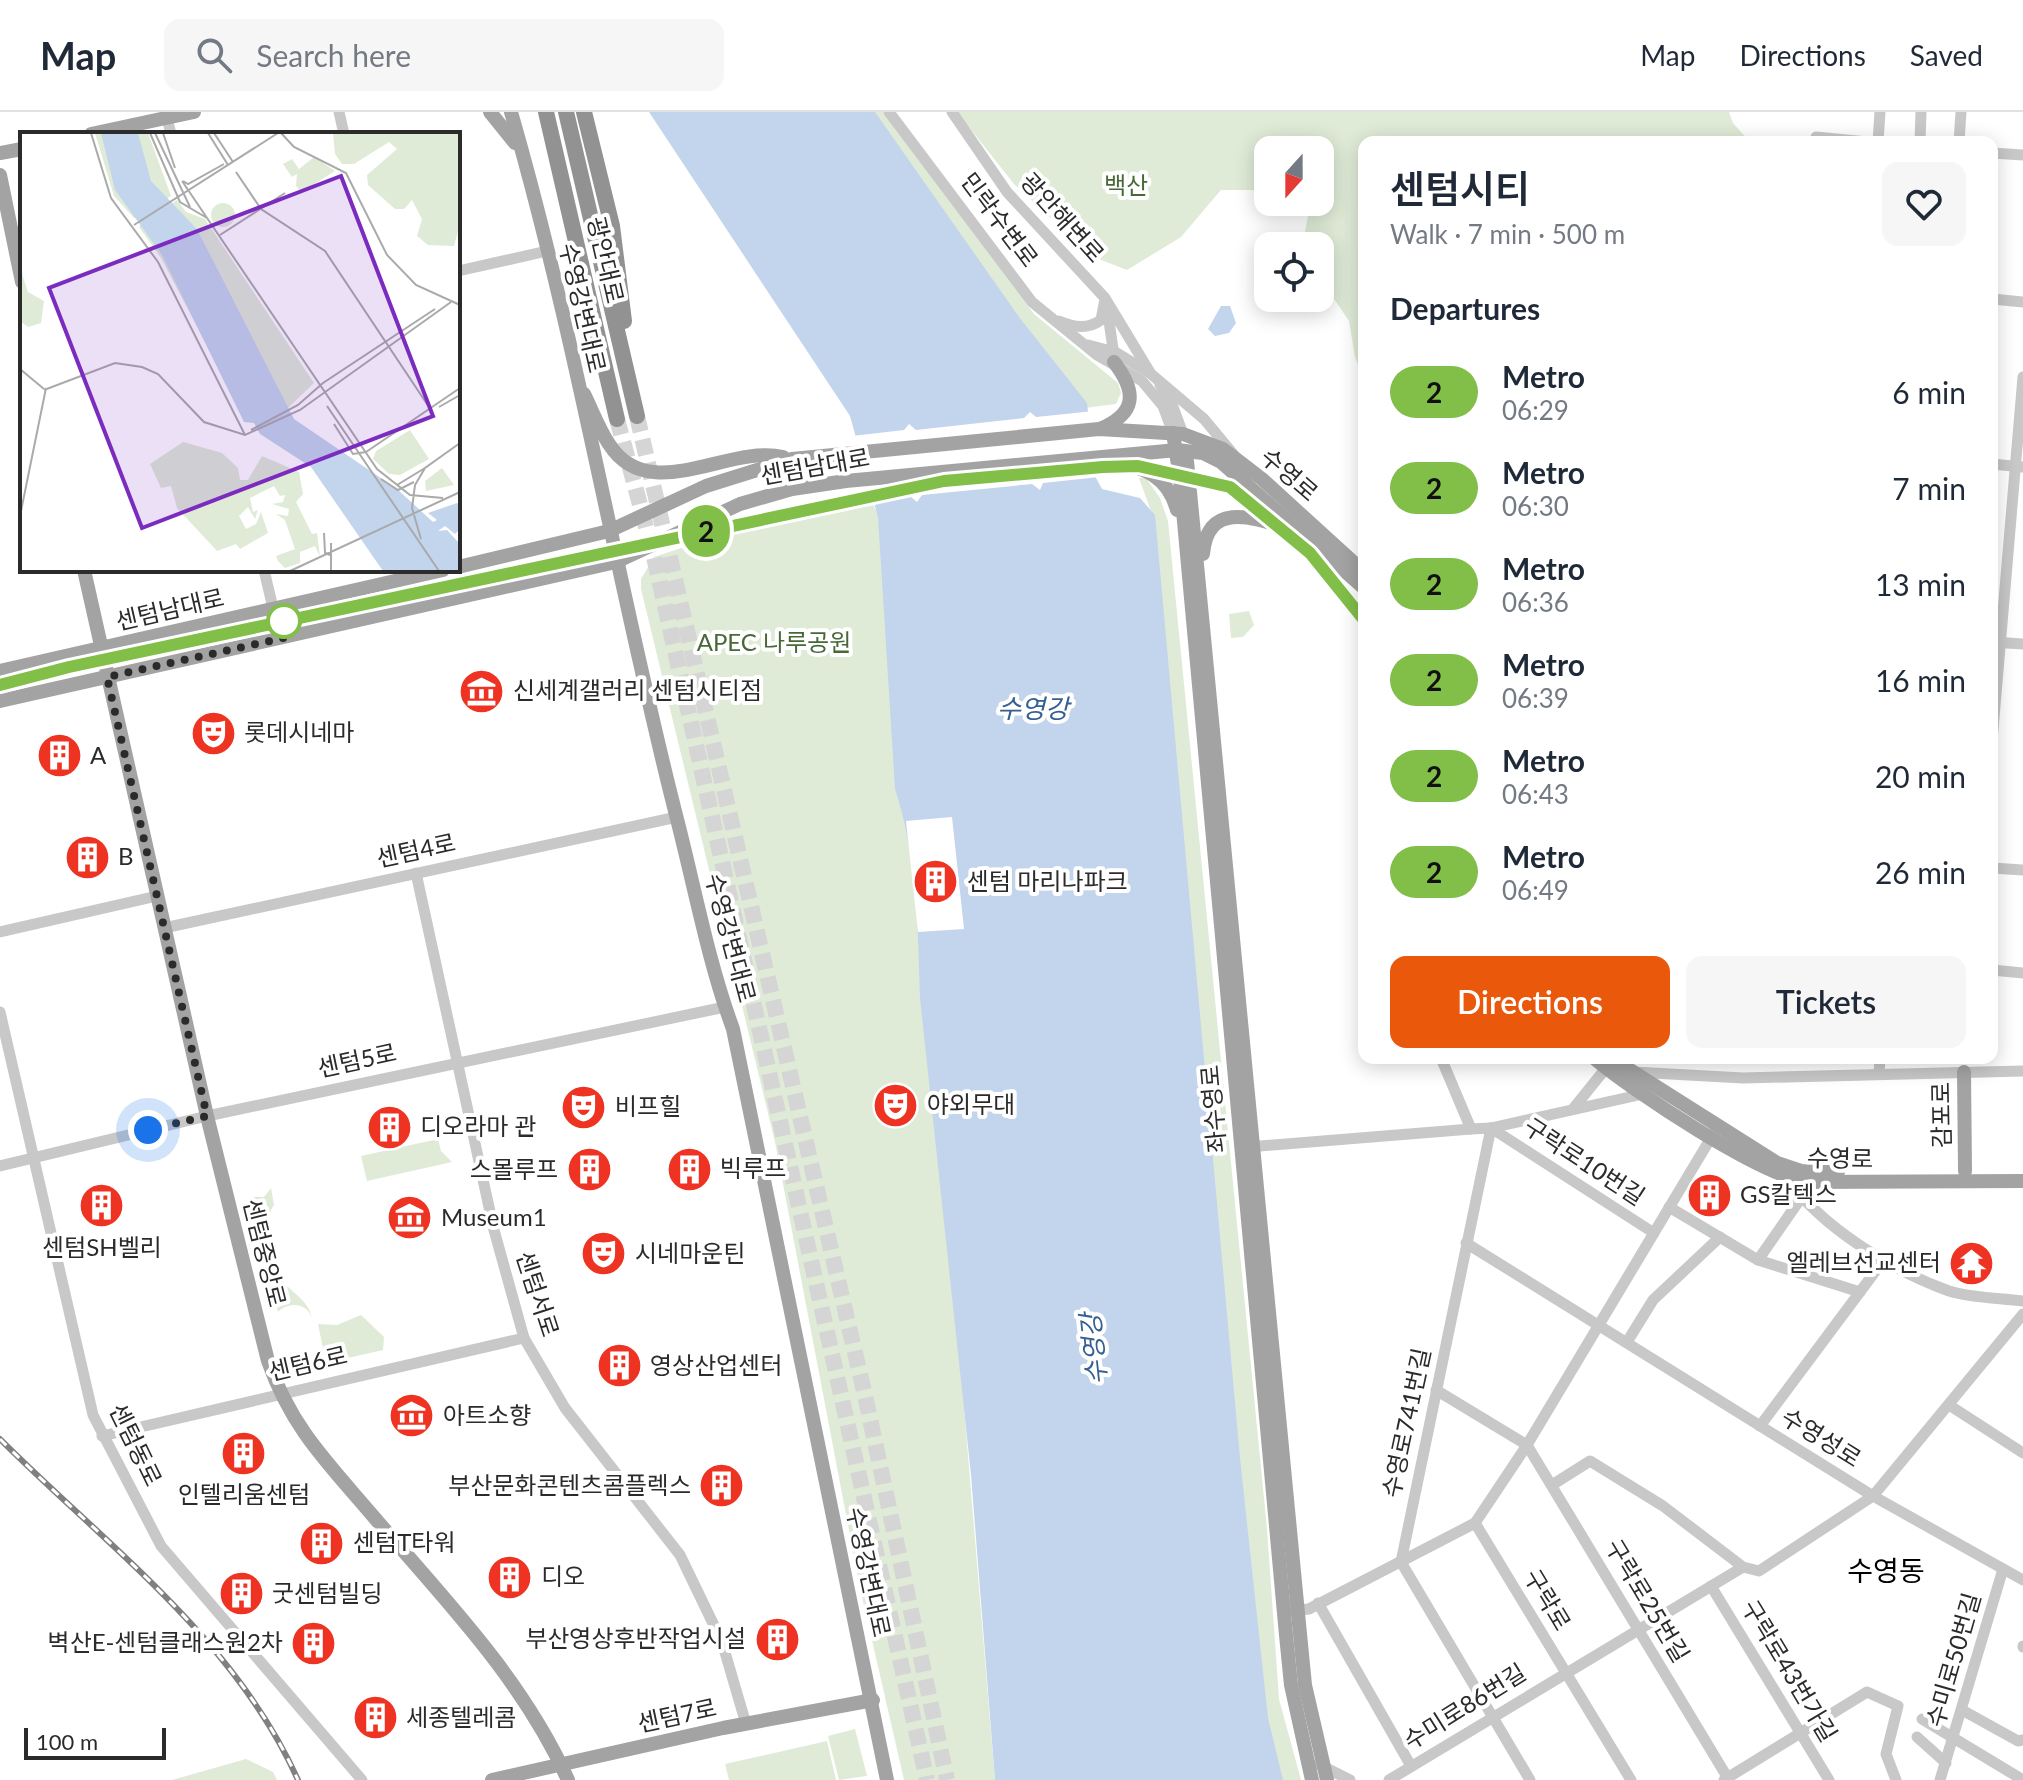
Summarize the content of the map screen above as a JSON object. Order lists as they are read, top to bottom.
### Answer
{
  "streets": {
    "highway": ["광안대로"],
    "main road": [
      "수영강변대로",
      "센텀남대로",
      "수영로",
      "좌수영로",
      "감포로",
      "센텀중앙로",
      "센텀7로"
    ],
    "street": [
      "광안해변로",
      "민락수변로",
      "센텀4로",
      "센텀5로",
      "구락로10번길",
      "센텀서로",
      "센텀6로",
      "수영로741번길",
      "수영성로",
      "센텀동로",
      "구락로",
      "구락로25번길",
      "수미로50번길",
      "구락로43번가길",
      "수미로86번길"
    ]
  },
  "crossings": [
    ["광안해변로", "민락수변로"],
    ["민락수변로", "센텀남대로"],
    ["민락수변로", "수영로"],
    ["민락수변로", "좌수영로"],
    ["수영강변대로", "센텀남대로"],
    ["수영강변대로", "센텀4로"],
    ["수영강변대로", "센텀5로"],
    ["수영강변대로", "센텀7로"],
    ["센텀남대로", "수영로"],
    ["센텀남대로", "좌수영로"],
    ["센텀남대로", "센텀중앙로"],
    ["수영로", "좌수영로"],
    ["수영로", "감포로"],
    ["센텀4로", "센텀중앙로"],
    ["센텀4로", "센텀서로"],
    ["센텀5로", "센텀중앙로"],
    ["센텀5로", "센텀서로"],
    ["센텀5로", "센텀동로"],
    ["구락로10번길", "수영로741번길"],
    ["센텀중앙로", "센텀6로"],
    ["센텀중앙로", "센텀7로"],
    ["센텀서로", "센텀6로"],
    ["센텀서로", "센텀7로"],
    ["센텀6로", "센텀동로"],
    ["수영로741번길", "수영성로"],
    ["수영성로", "수미로50번길"],
    ["수영성로", "수미로86번길"],
    ["구락로", "수미로86번길"],
    ["구락로25번길", "수미로86번길"],
    ["수미로50번길", "구락로43번가길"],
    ["구락로43번가길", "수미로86번길"]
  ],
  "districts": ["수영동"],
  "water": ["수영강"],
  "parks": ["백산", "APEC 나루공원"],
  "places": {
    "museum": ["신세계갤러리 센텀시티점", "Museum1", "아트소향"],
    "theatre": [
      "롯데시네마",
      "야외무대",
      "비프힐",
      "시네마운틴"
    ],
    "building": [
      "A",
      "B",
      "센텀 마리나파크",
      "디오라마 관",
      "빅루프",
      "스몰루프",
      "GS칼텍스",
      "센텀SH벨리",
      "영상산업센터",
      "인텔리움센텀",
      "부산문화콘텐츠콤플렉스",
      "센텀T타워",
      "디오",
      "굿센텀빌딩",
      "부산영상후반작업시설",
      "벽산E-센텀클래스원2차",
      "세종텔레콤"
    ],
    "temple": ["엘레브선교센터"]
  },
  "lines": ["metro line 2"],
  "scale_bar": "100 m",
  "north": "bottom",
  "page": {
    "header": "Map",
    "search": "Search here",
    "nav": ["Map", "Directions", "Saved"],
    "on_map": "2",
    "heading": [
      ["센텀시티", "Walk · 7 min · 500 m"],
      "Departures"
    ],
    "list": [
      {
        "mark": "2",
        "name": "Metro",
        "note": "06:29",
        "value": "6 min"
      },
      {
        "mark": "2",
        "name": "Metro",
        "note": "06:30",
        "value": "7 min"
      },
      {
        "mark": "2",
        "name": "Metro",
        "note": "06:36",
        "value": "13 min"
      },
      {
        "mark": "2",
        "name": "Metro",
        "note": "06:39",
        "value": "16 min"
      },
      {
        "mark": "2",
        "name": "Metro",
        "note": "06:43",
        "value": "20 min"
      },
      {
        "mark": "2",
        "name": "Metro",
        "note": "06:49",
        "value": "26 min"
      }
    ],
    "buttons": ["Directions", "Tickets"],
    "scale": "100 m"
  }
}
